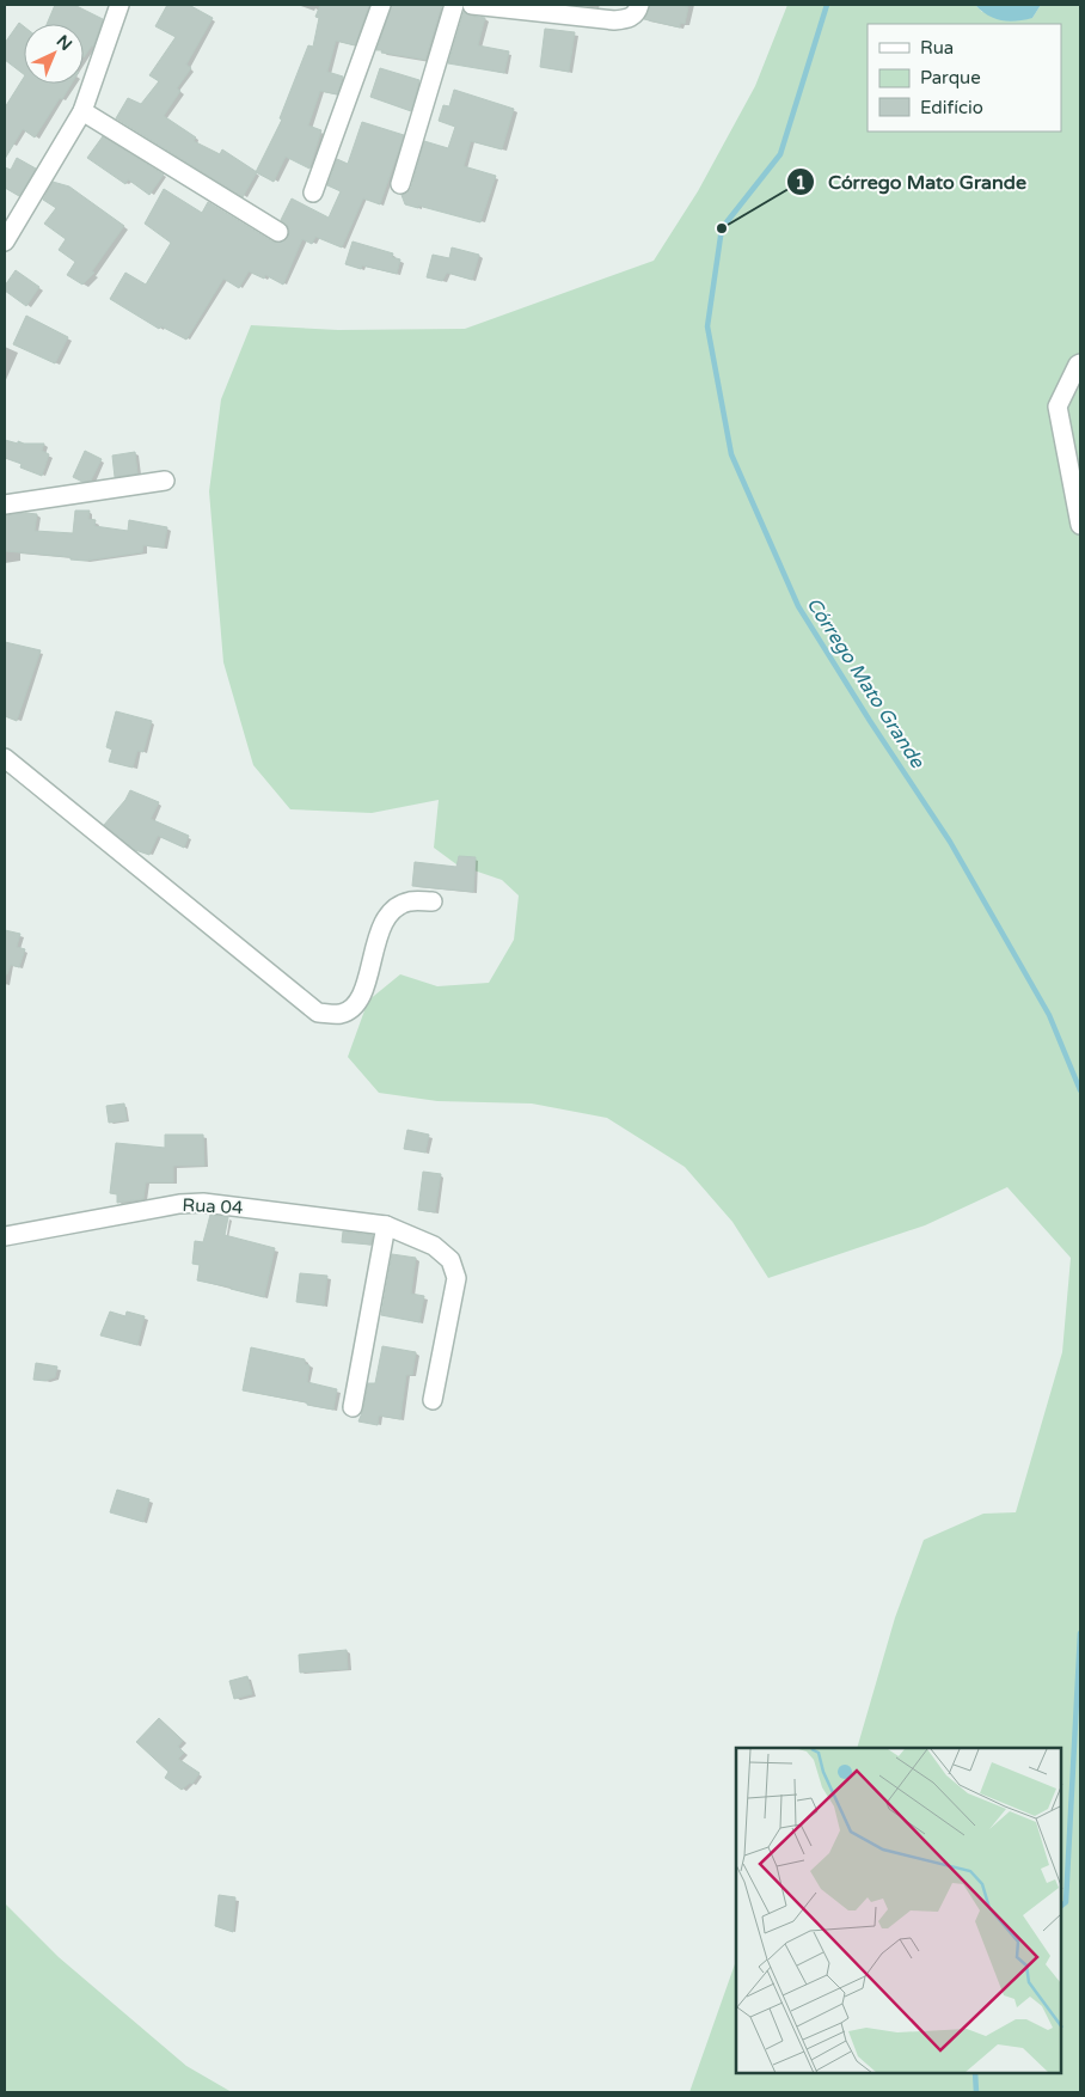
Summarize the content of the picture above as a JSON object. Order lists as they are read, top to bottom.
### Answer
{
  "streets": {
    "street": ["Rua 04"]
  },
  "water": ["Córrego Mato Grande"],
  "places": ["Córrego Mato Grande"],
  "legend": ["Rua", "Parque", "Edifício"],
  "north": "top right"
}
